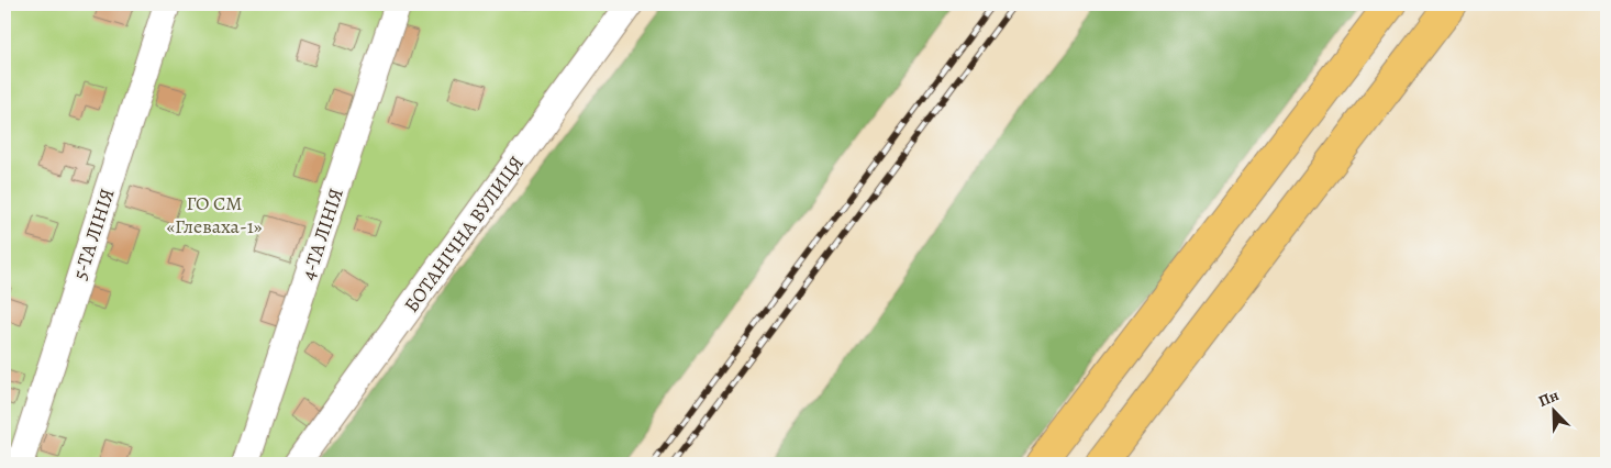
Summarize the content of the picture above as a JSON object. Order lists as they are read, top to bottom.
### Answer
{
  "streets": {
    "street": ["5-ТА ЛІНІЯ", "4-ТА ЛІНІЯ", "БОТАНІЧНА ВУЛИЦЯ"]
  },
  "parks": ["ГО СМ «Глеваха-1»"],
  "north": "top left"
}
